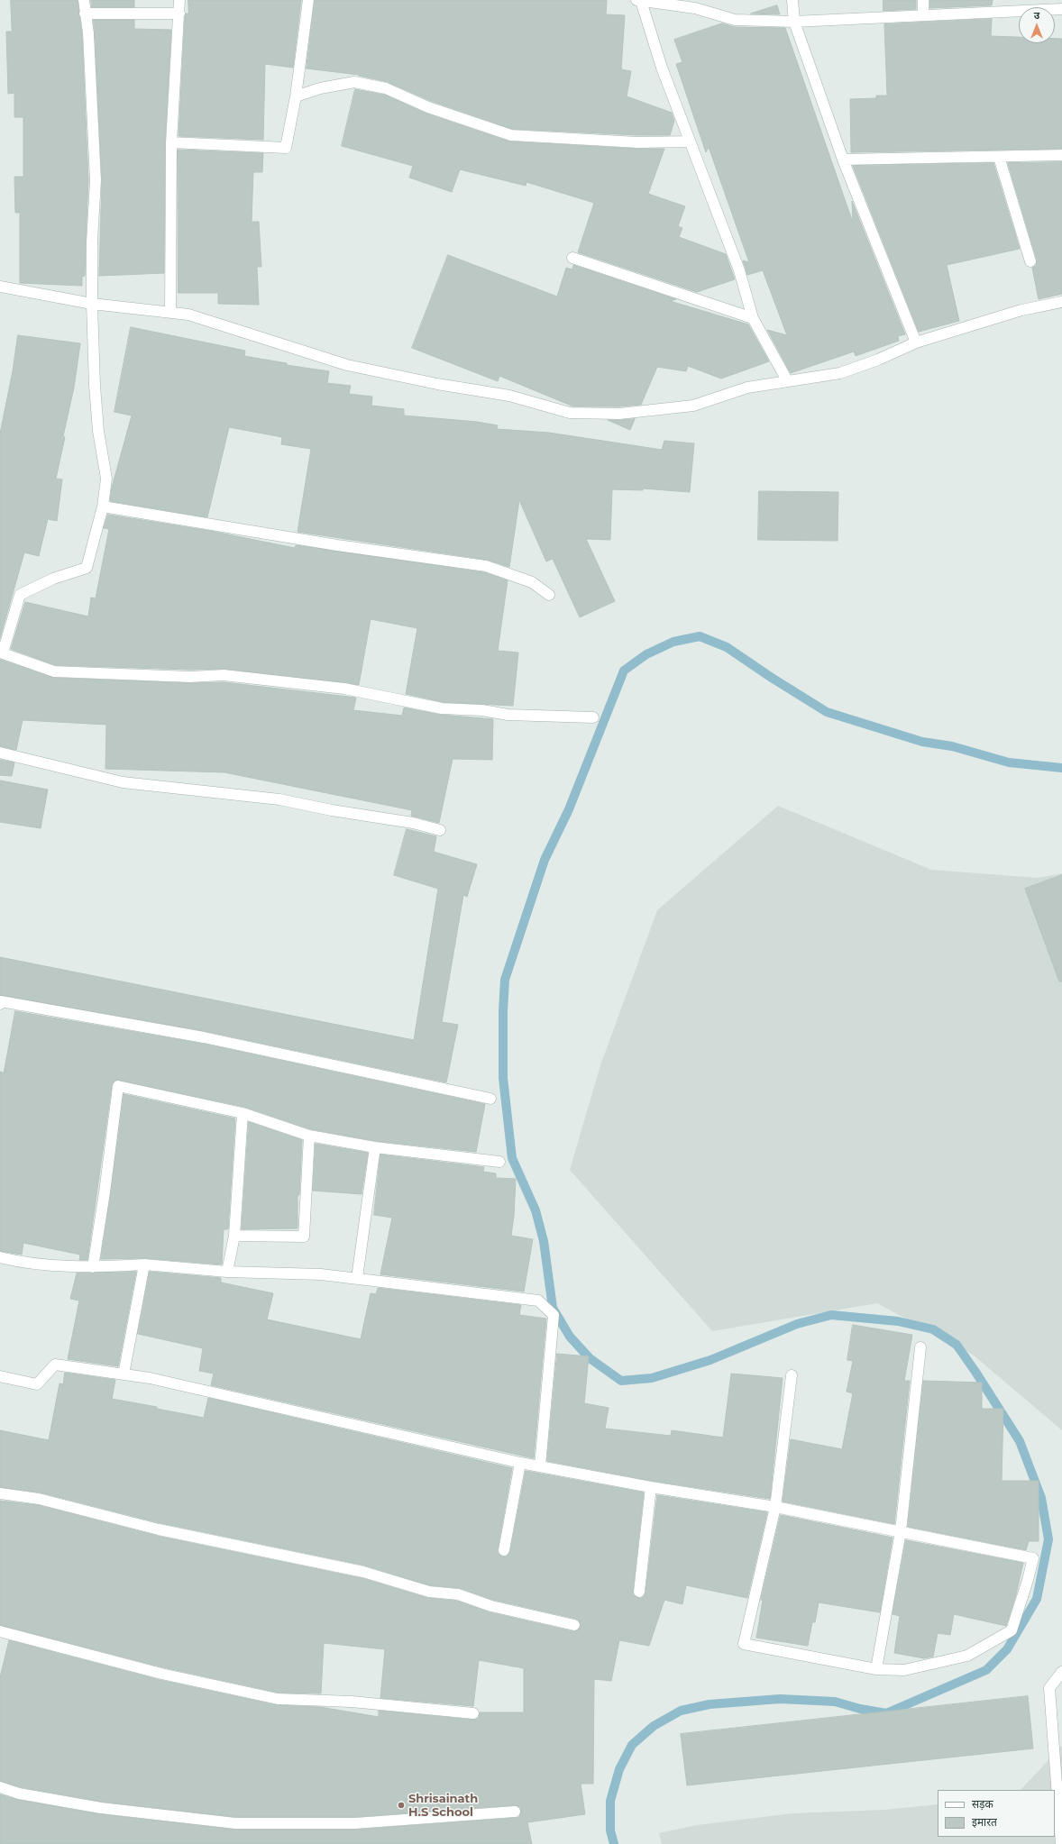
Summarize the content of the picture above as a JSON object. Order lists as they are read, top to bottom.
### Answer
{
  "places": ["Shrisainath H.S School"],
  "legend": ["सड़क", "इमारत"],
  "north": "top"
}
